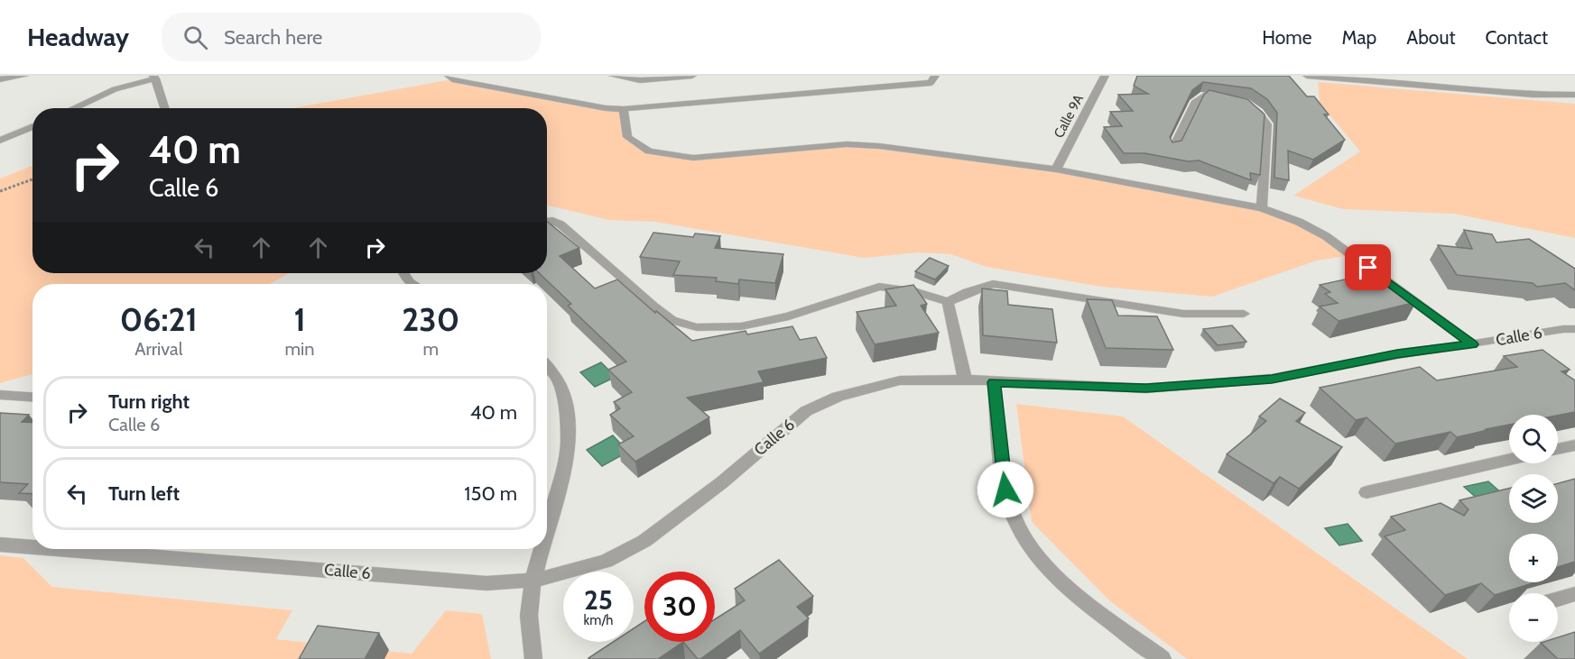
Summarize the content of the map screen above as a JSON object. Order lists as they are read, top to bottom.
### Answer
{
  "streets": {
    "street": ["Calle 9A", "Calle 6"]
  },
  "page": {
    "header": "Headway",
    "search": "Search here",
    "nav": [
      "Home",
      "Map",
      "About",
      "Contact"
    ],
    "turn": ["40 m", "Calle 6"],
    "eta": [
      "06:21",
      "Arrival",
      "1",
      "min",
      "230",
      "m"
    ],
    "list": [
      {
        "name": "Turn right",
        "note": "Calle 6",
        "value": "40 m"
      },
      {
        "name": "Turn left",
        "value": "150 m"
      }
    ],
    "map_buttons": ["+", "−"],
    "speed": "25 km/h",
    "limit": "30"
  }
}
